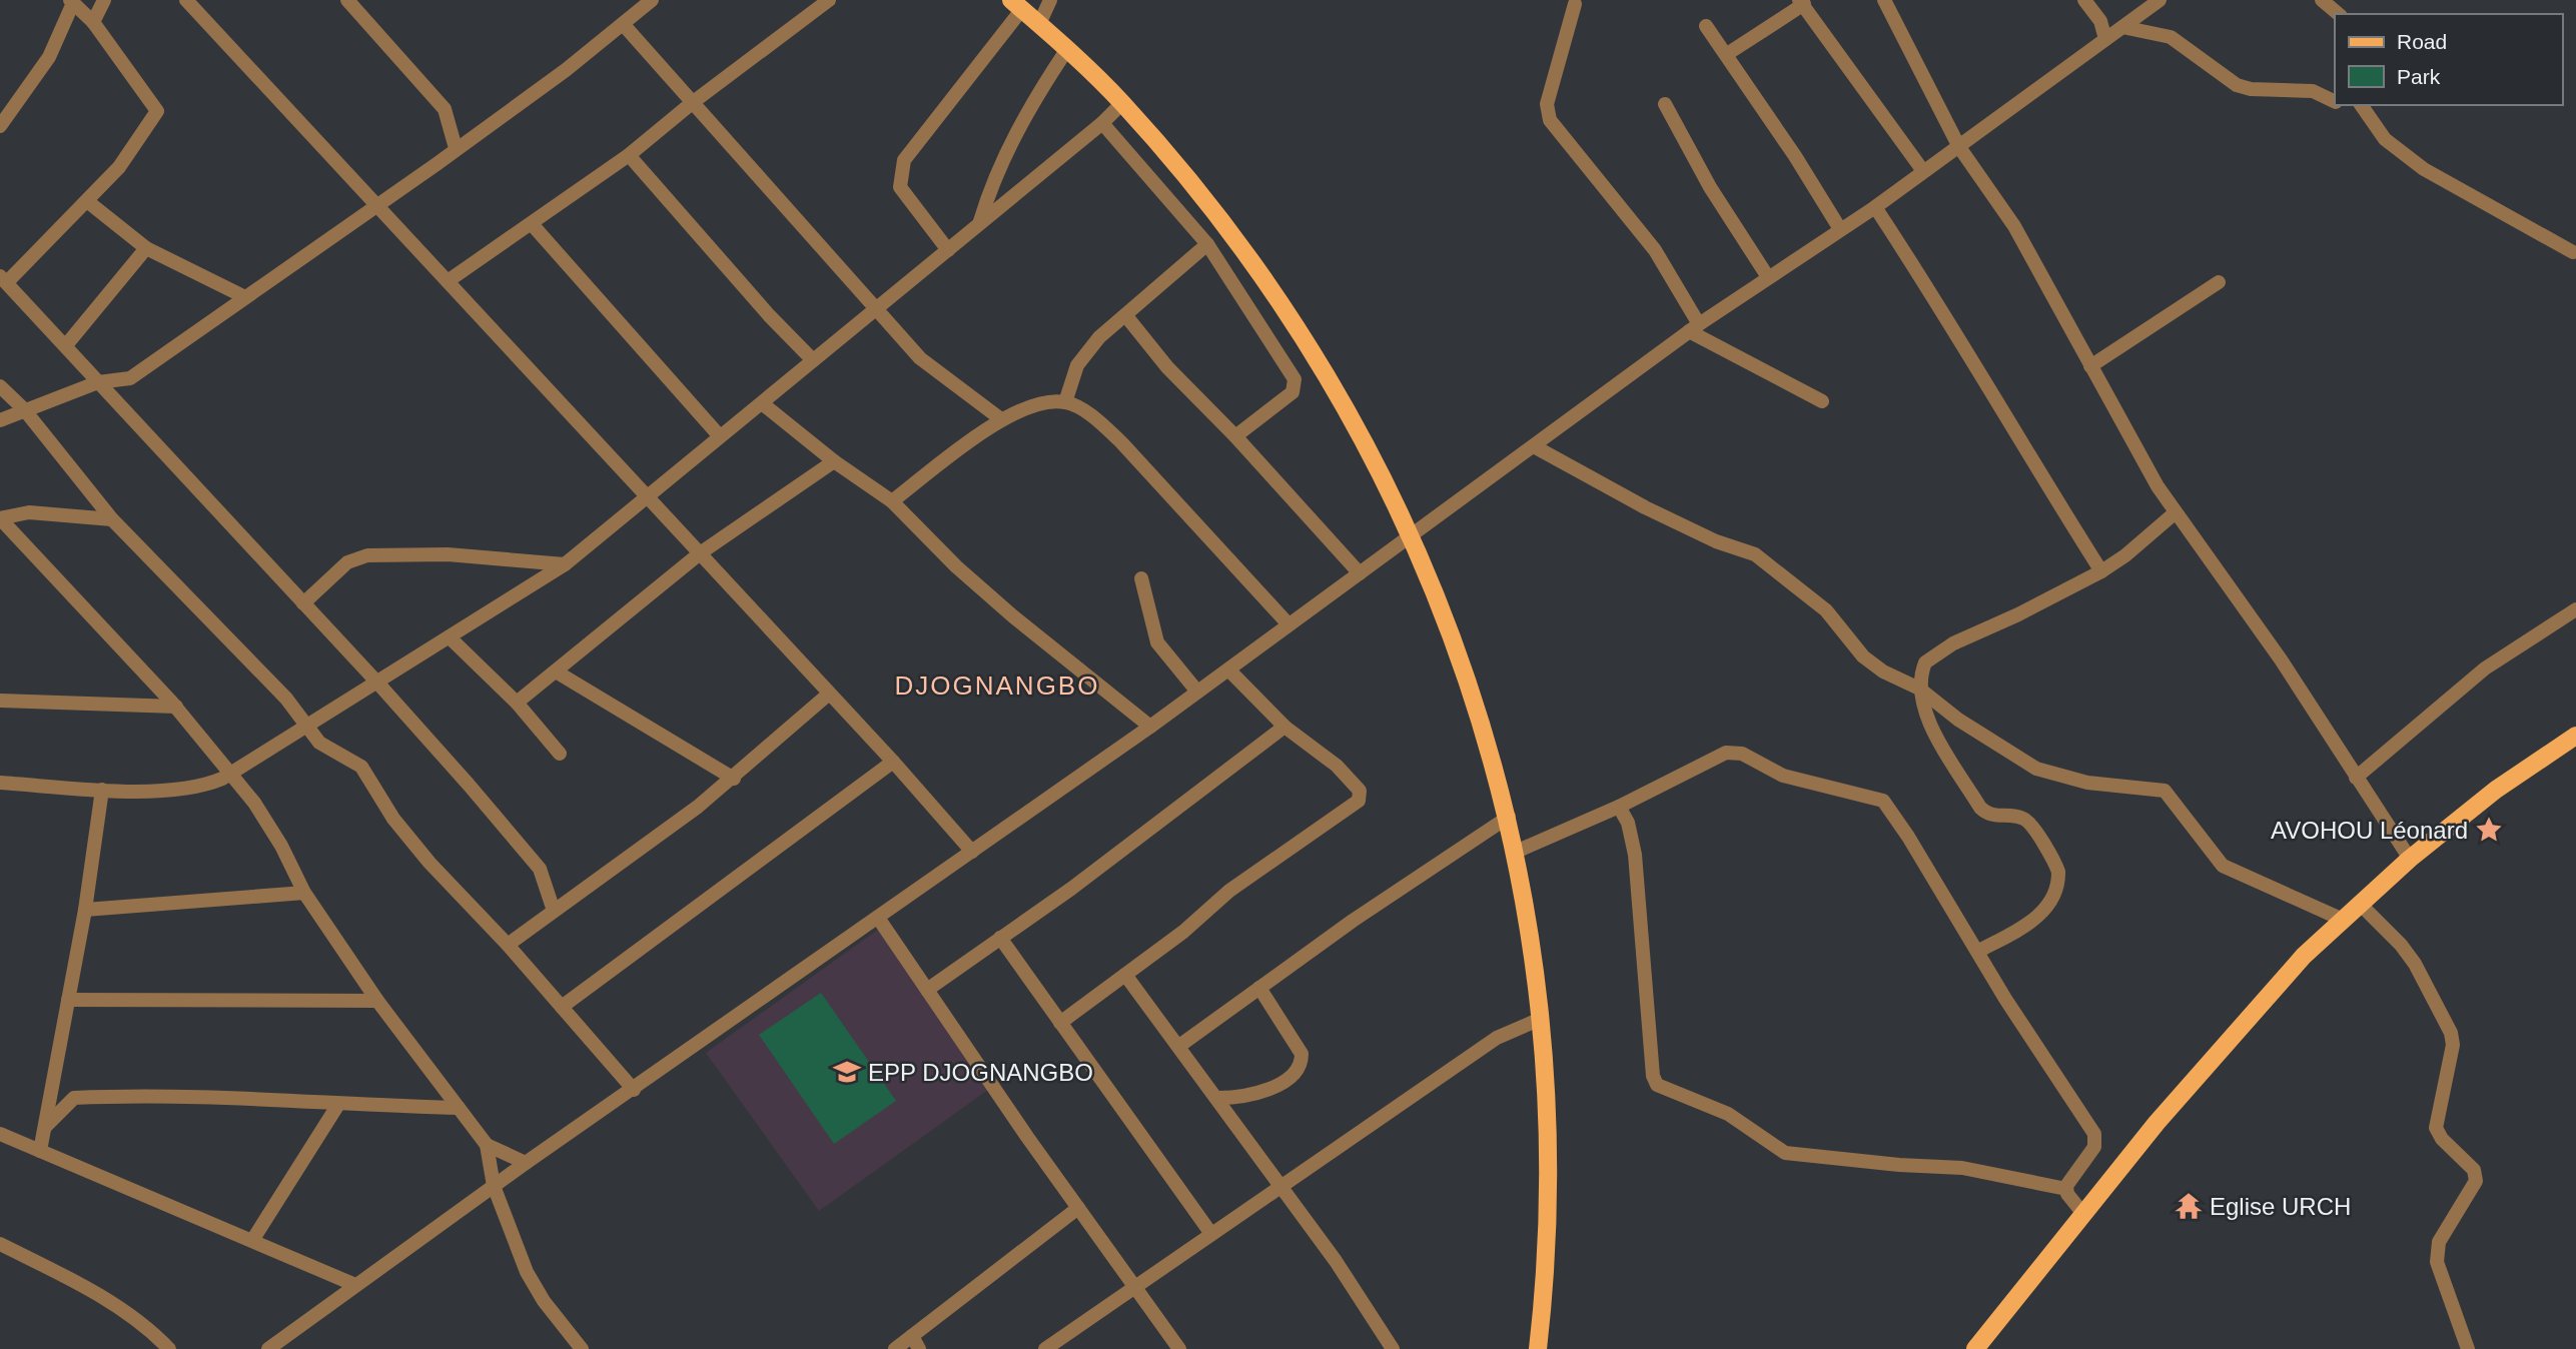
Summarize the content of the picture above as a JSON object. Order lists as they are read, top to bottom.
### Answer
{
  "districts": ["DJOGNANGBO"],
  "places": {
    "place": ["AVOHOU Léonard"],
    "school or university": ["EPP DJOGNANGBO"],
    "temple": ["Eglise URCH"]
  },
  "legend": ["Road", "Park"]
}
